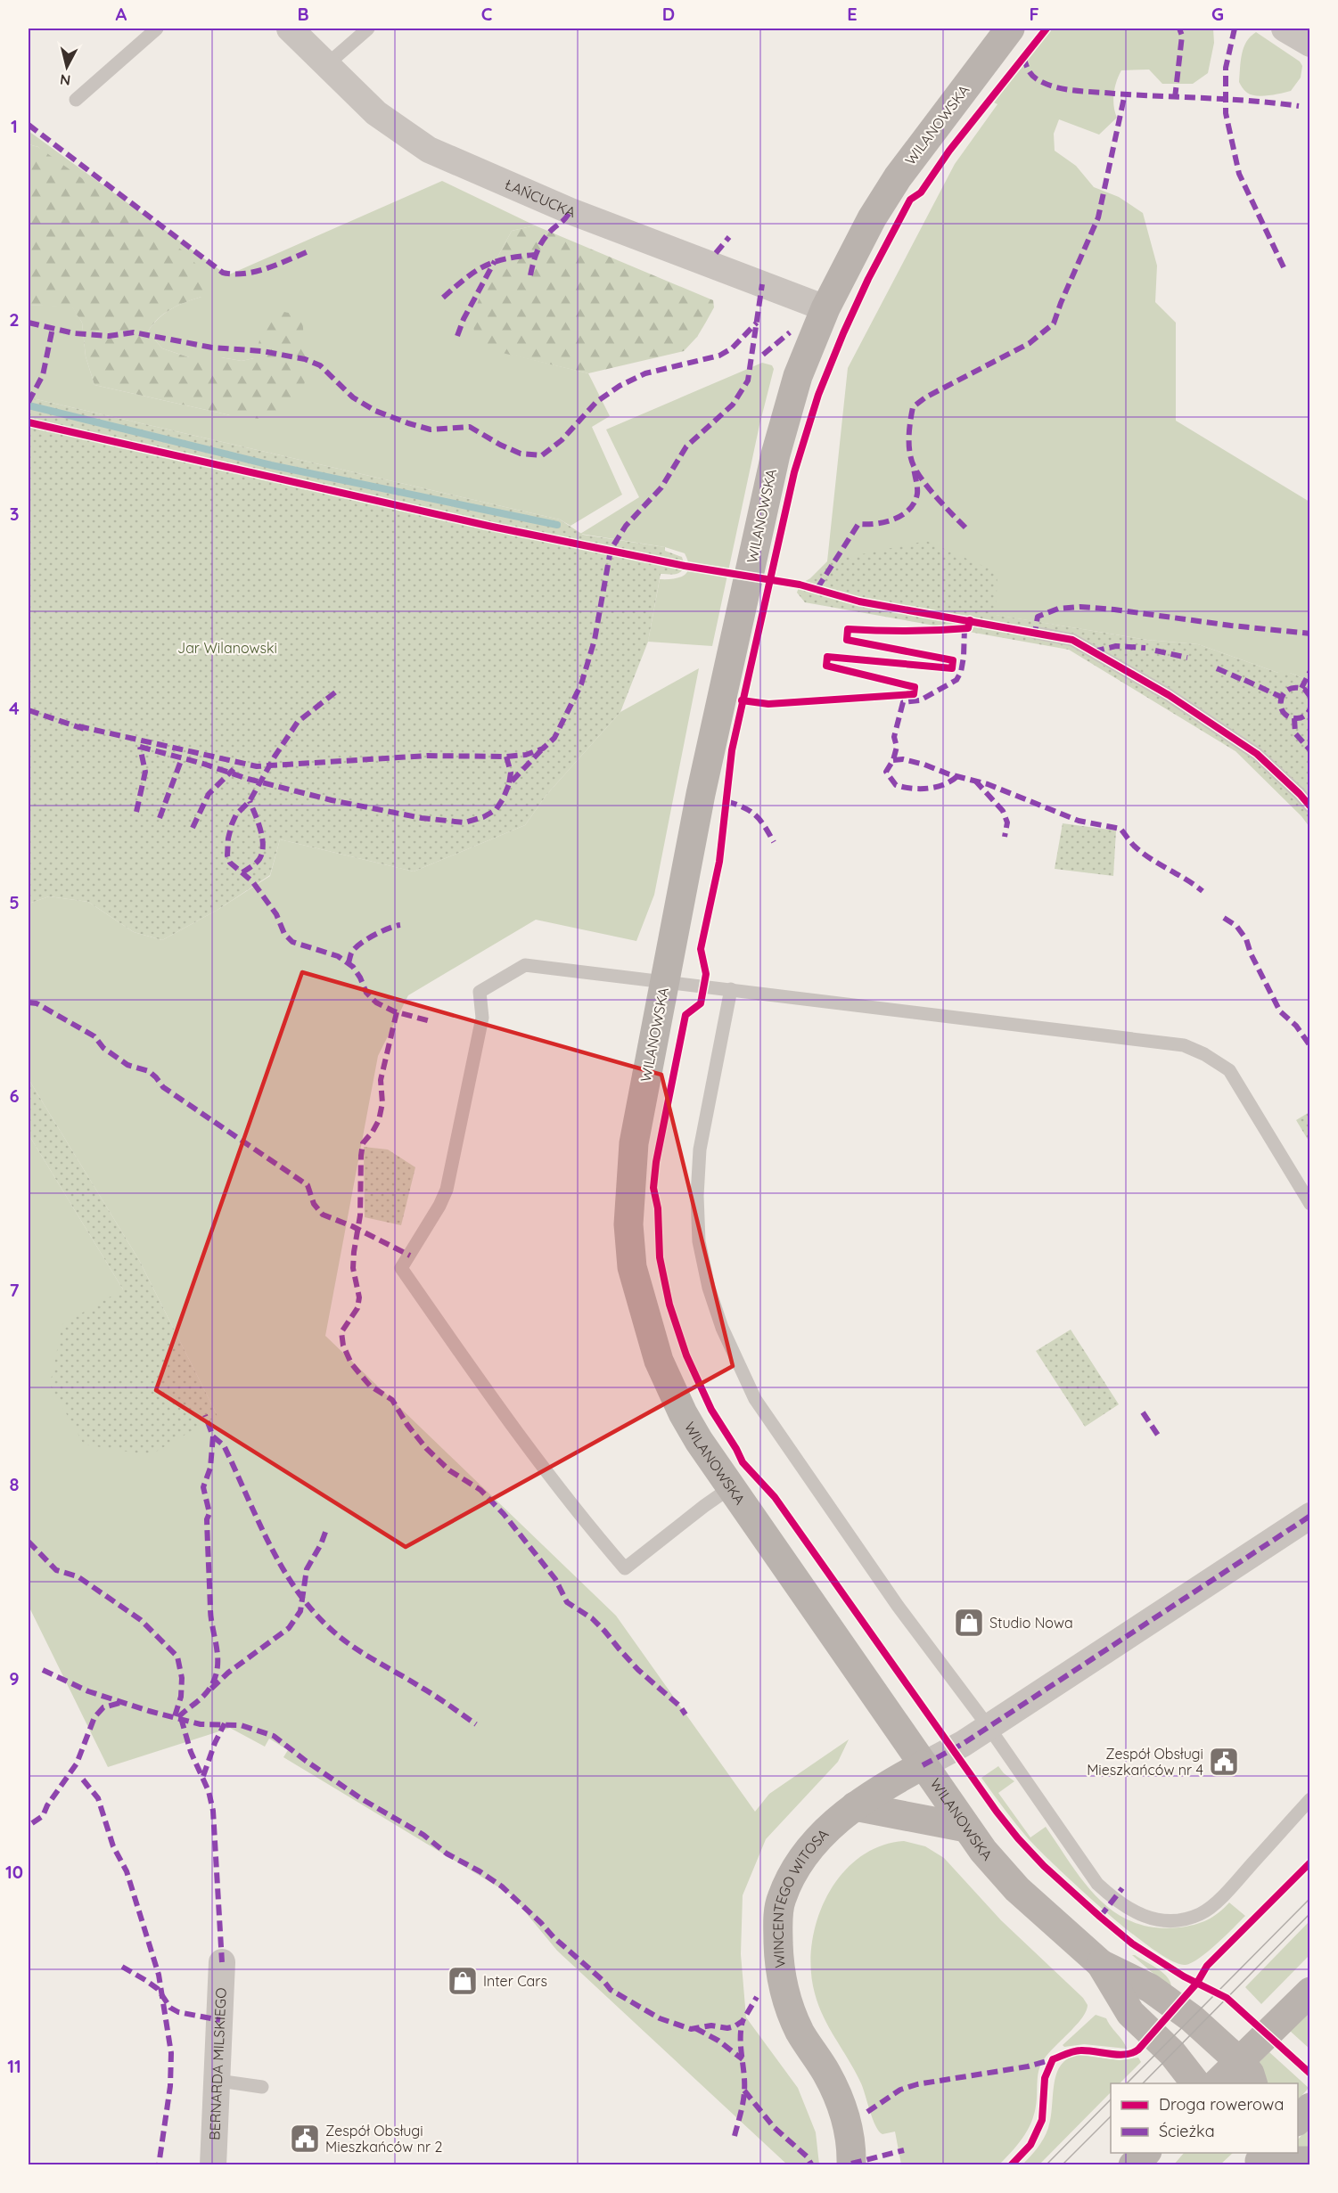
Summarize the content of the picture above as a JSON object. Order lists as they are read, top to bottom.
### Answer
{
  "streets": {
    "street": [
      "WILANOWSKA",
      "ŁAŃCUCKA",
      "WINCENTEGO WITOSA",
      "BERNARDA MILSKIEGO"
    ]
  },
  "crossings": [
    ["WILANOWSKA", "ŁAŃCUCKA"],
    ["WILANOWSKA", "WINCENTEGO WITOSA"]
  ],
  "parks": ["Jar Wilanowski"],
  "places": {
    "shop": ["Studio Nowa", "Inter Cars"],
    "public building": ["Zespół Obsługi Mieszkańców nr 4", "Zespół Obsługi Mieszkańców nr 2"]
  },
  "legend": ["Droga rowerowa", "Ścieżka"],
  "north": "bottom",
  "grid": {
    "columns": [
      "A",
      "B",
      "C",
      "D",
      "E",
      "F",
      "G"
    ],
    "rows": [
      "1",
      "2",
      "3",
      "4",
      "5",
      "6",
      "7",
      "8",
      "9",
      "10",
      "11"
    ]
  }
}
